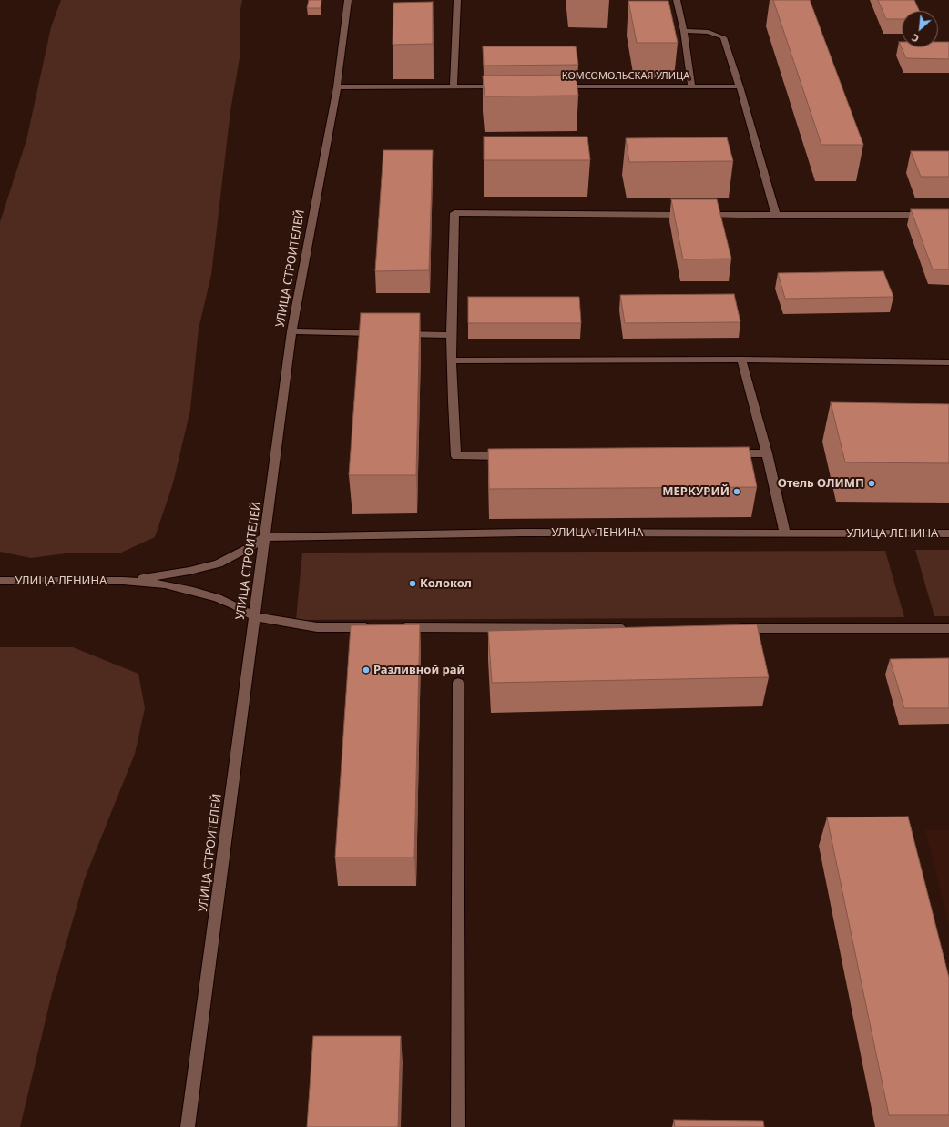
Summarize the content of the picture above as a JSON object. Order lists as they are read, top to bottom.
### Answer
{
  "streets": {
    "street": ["КОМСОМОЛЬСКАЯ УЛИЦА", "УЛИЦА СТРОИТЕЛЕЙ", "УЛИЦА ЛЕНИНА"]
  },
  "crossings": [
    ["УЛИЦА СТРОИТЕЛЕЙ", "УЛИЦА ЛЕНИНА"]
  ],
  "places": [
    "Отель ОЛИМП",
    "МЕРКУРИЙ",
    "Колокол",
    "Разливной рай"
  ],
  "north": "bottom left"
}
